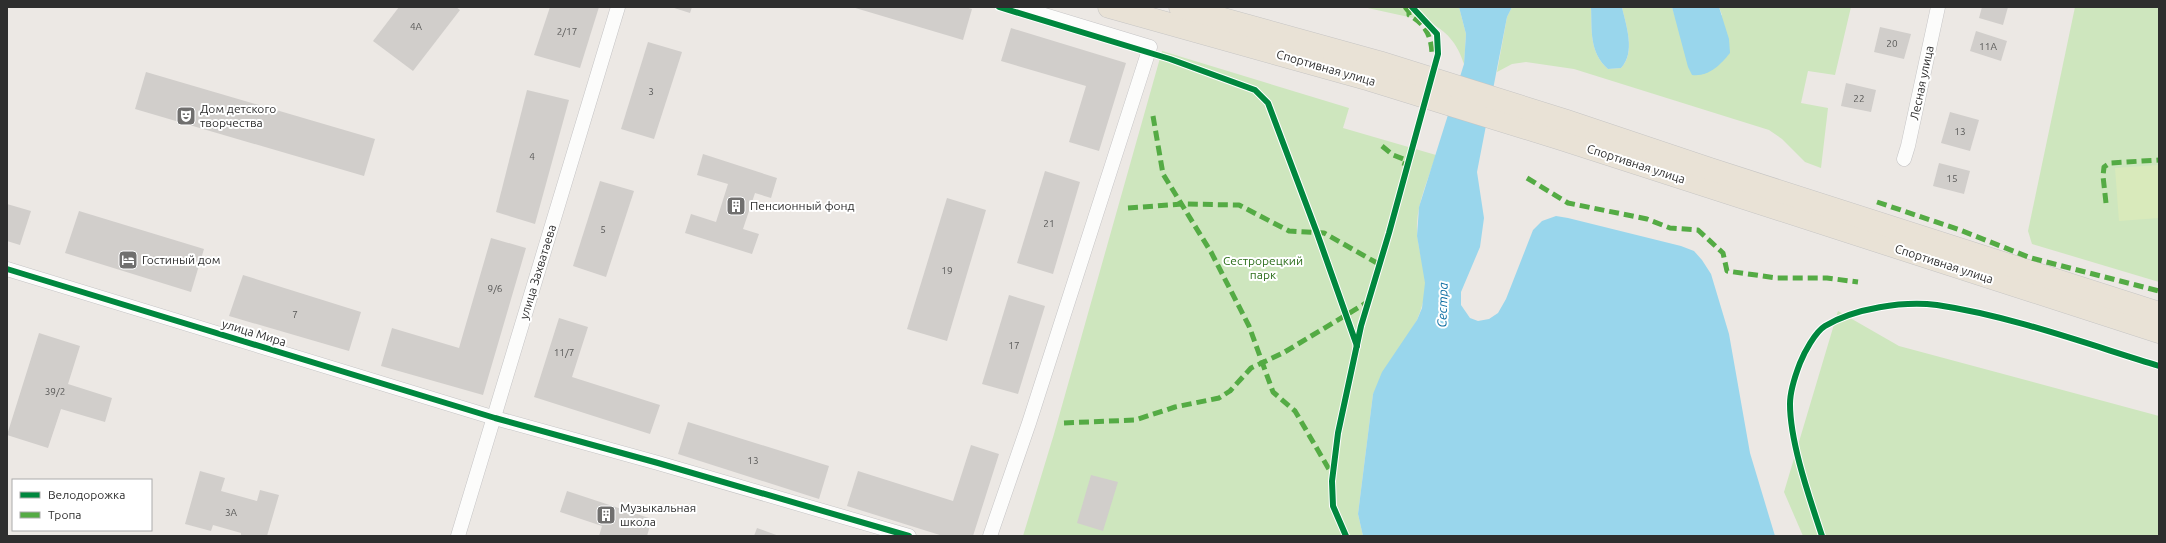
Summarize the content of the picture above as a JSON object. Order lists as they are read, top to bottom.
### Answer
{
  "streets": {
    "highway": ["Спортивная улица"],
    "street": ["Лесная улица", "улица Захватаева", "улица Мира"]
  },
  "crossings": [
    ["улица Захватаева", "улица Мира"]
  ],
  "water": ["Сестра"],
  "parks": ["Сестрорецкий парк"],
  "places": {
    "theatre": ["Дом детского творчества"],
    "building": ["Пенсионный фонд", "Музыкальная школа"],
    "hotel": ["Гостиный дом"]
  },
  "house_numbers": [
    "4А",
    "2/17",
    "20",
    "11А",
    "3",
    "22",
    "13",
    "4",
    "15",
    "21",
    "5",
    "19",
    "9/6",
    "7",
    "17",
    "11/7",
    "39/2",
    "13",
    "3А"
  ],
  "legend": ["Велодорожка", "Тропа"]
}
